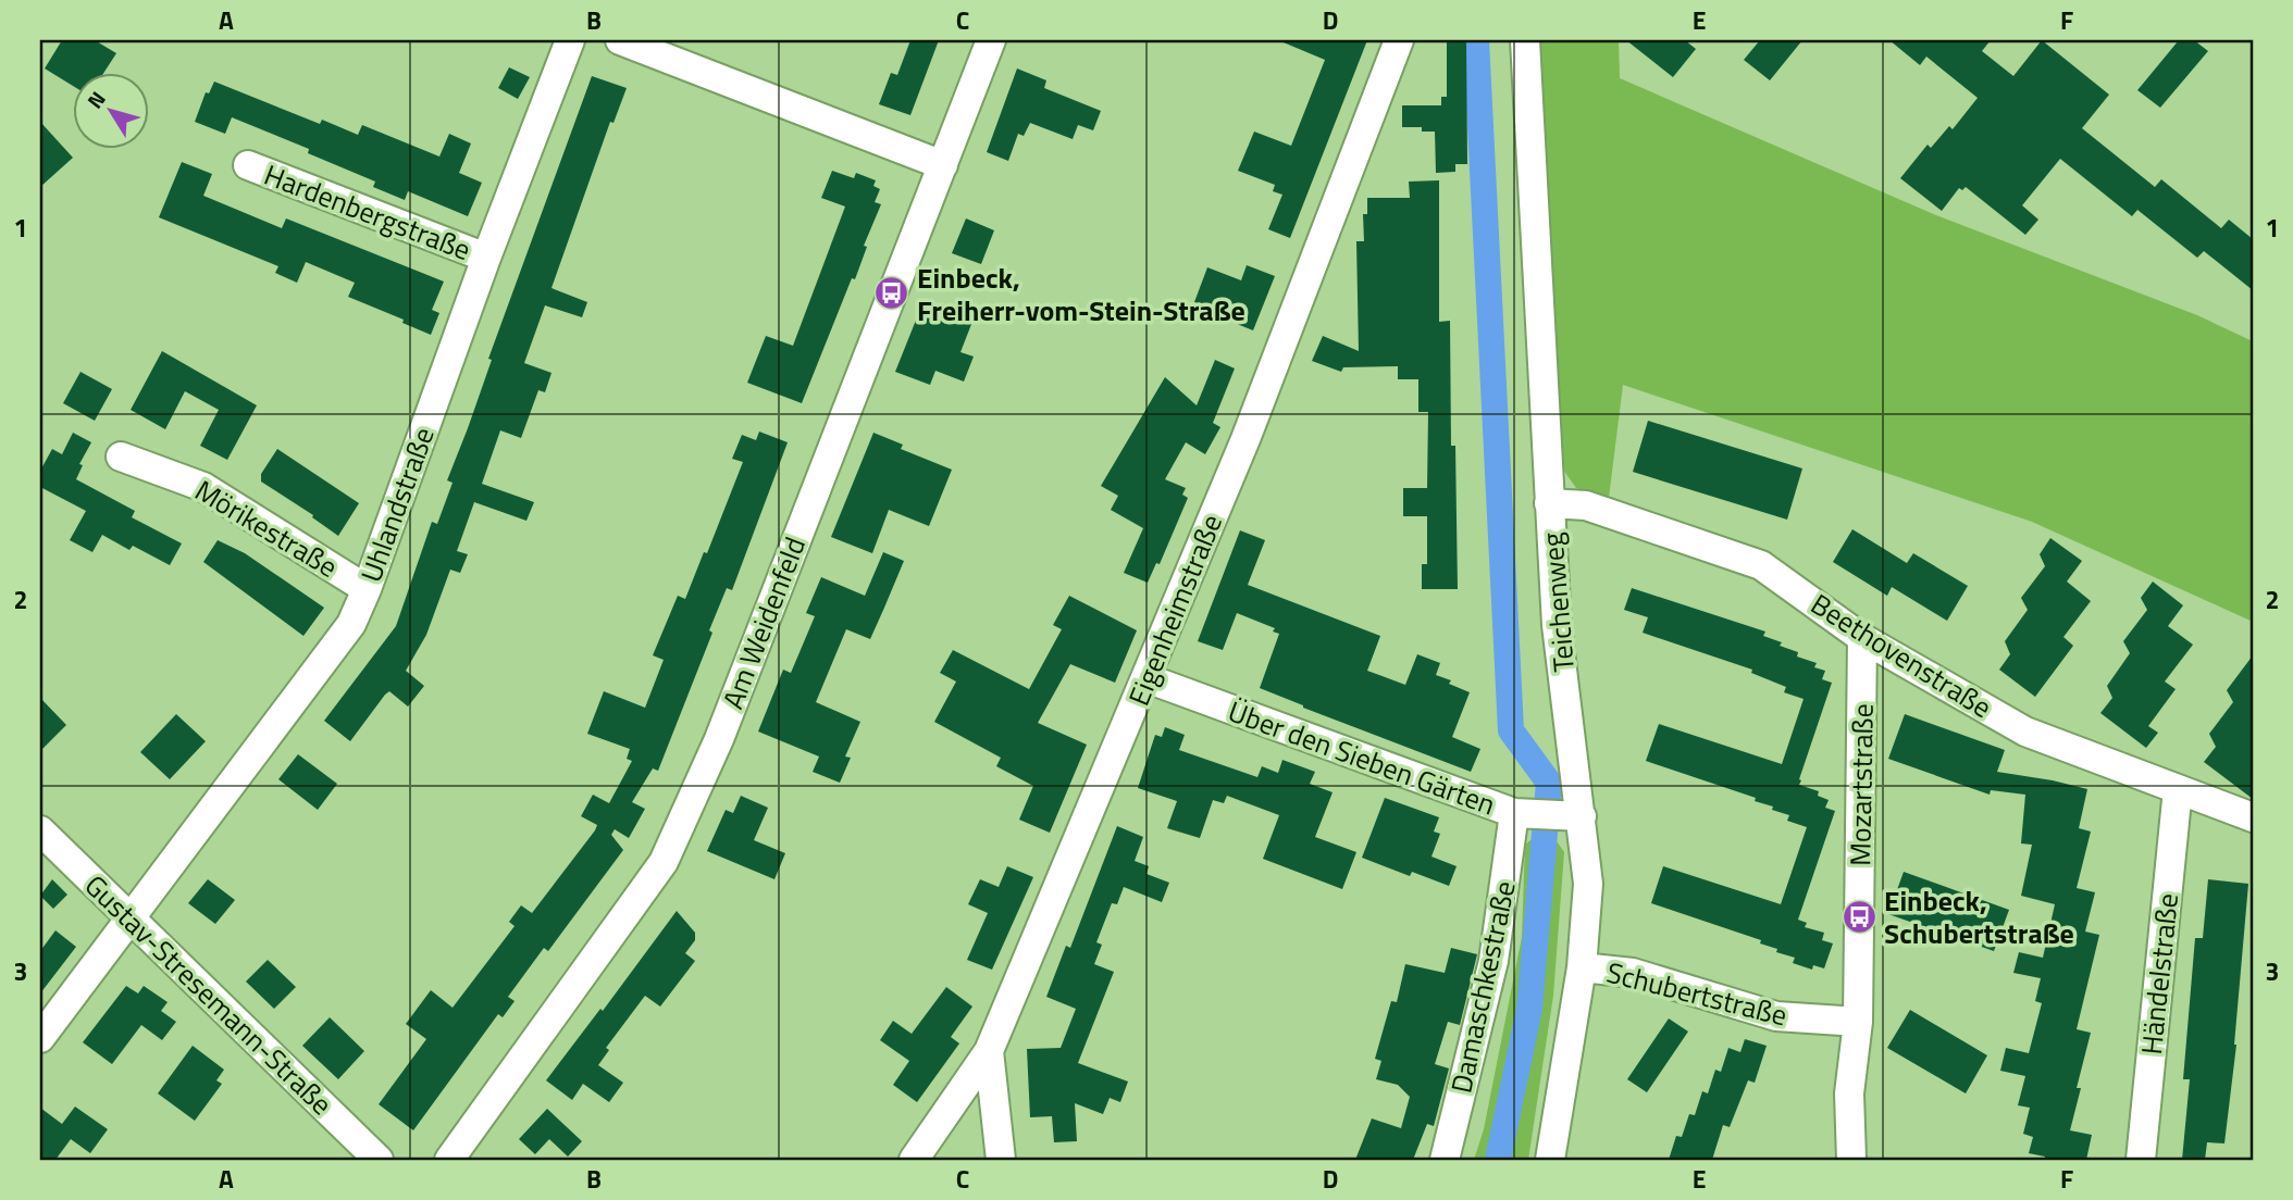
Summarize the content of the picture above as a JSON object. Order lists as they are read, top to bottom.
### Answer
{
  "streets": {
    "street": [
      "Hardenbergstraße",
      "Uhlandstraße",
      "Mörikestraße",
      "Teichenweg",
      "Eigenheimstraße",
      "Am Weidenfeld",
      "Beethovenstraße",
      "Über den Sieben Gärten",
      "Mozartstraße",
      "Händelstraße",
      "Damaschkestraße",
      "Schubertstraße",
      "Gustav-Stresemann-Straße"
    ]
  },
  "crossings": [
    ["Hardenbergstraße", "Uhlandstraße"],
    ["Uhlandstraße", "Mörikestraße"],
    ["Uhlandstraße", "Gustav-Stresemann-Straße"],
    ["Teichenweg", "Beethovenstraße"],
    ["Teichenweg", "Über den Sieben Gärten"],
    ["Teichenweg", "Schubertstraße"],
    ["Eigenheimstraße", "Über den Sieben Gärten"],
    ["Beethovenstraße", "Mozartstraße"],
    ["Beethovenstraße", "Händelstraße"],
    ["Über den Sieben Gärten", "Damaschkestraße"],
    ["Mozartstraße", "Schubertstraße"]
  ],
  "places": {
    "bus stop": ["Einbeck, Freiherr-vom-Stein-Straße", "Einbeck, Schubertstraße"]
  },
  "north": "top left",
  "grid": {
    "columns": [
      "A",
      "B",
      "C",
      "D",
      "E",
      "F"
    ],
    "rows": ["1", "2", "3"]
  }
}
